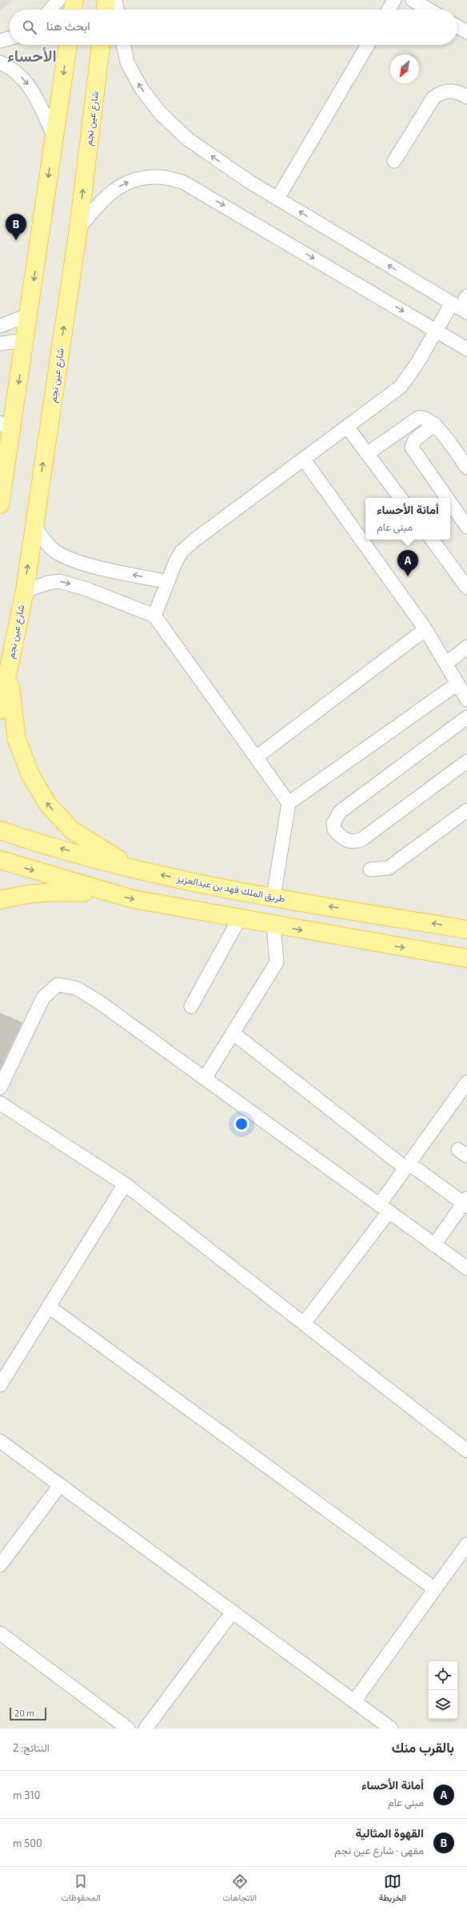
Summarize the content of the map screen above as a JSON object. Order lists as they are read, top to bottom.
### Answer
{
  "streets": {
    "main road": ["شارع عين نجم", "طريق الملك فهد بن عبدالعزيز"]
  },
  "districts": ["الأحساء"],
  "scale_bar": "20 m",
  "north": "bottom left",
  "page": {
    "search": "ابحث هنا",
    "pins": ["B", "A"],
    "popup": ["أمانة الأحساء", "مبنى عام"],
    "scale": "20 m",
    "heading": ["بالقرب منك", "النتائج: 2"],
    "list": [
      {
        "mark": "A",
        "name": "أمانة الأحساء",
        "note": "مبنى عام",
        "value": "310 m"
      },
      {
        "mark": "B",
        "name": "القهوة المثالية",
        "note": "مقهى · شارع عين نجم",
        "value": "500 m"
      }
    ],
    "nav": ["الخريطة", "الاتجاهات", "المحفوظات"]
  }
}
